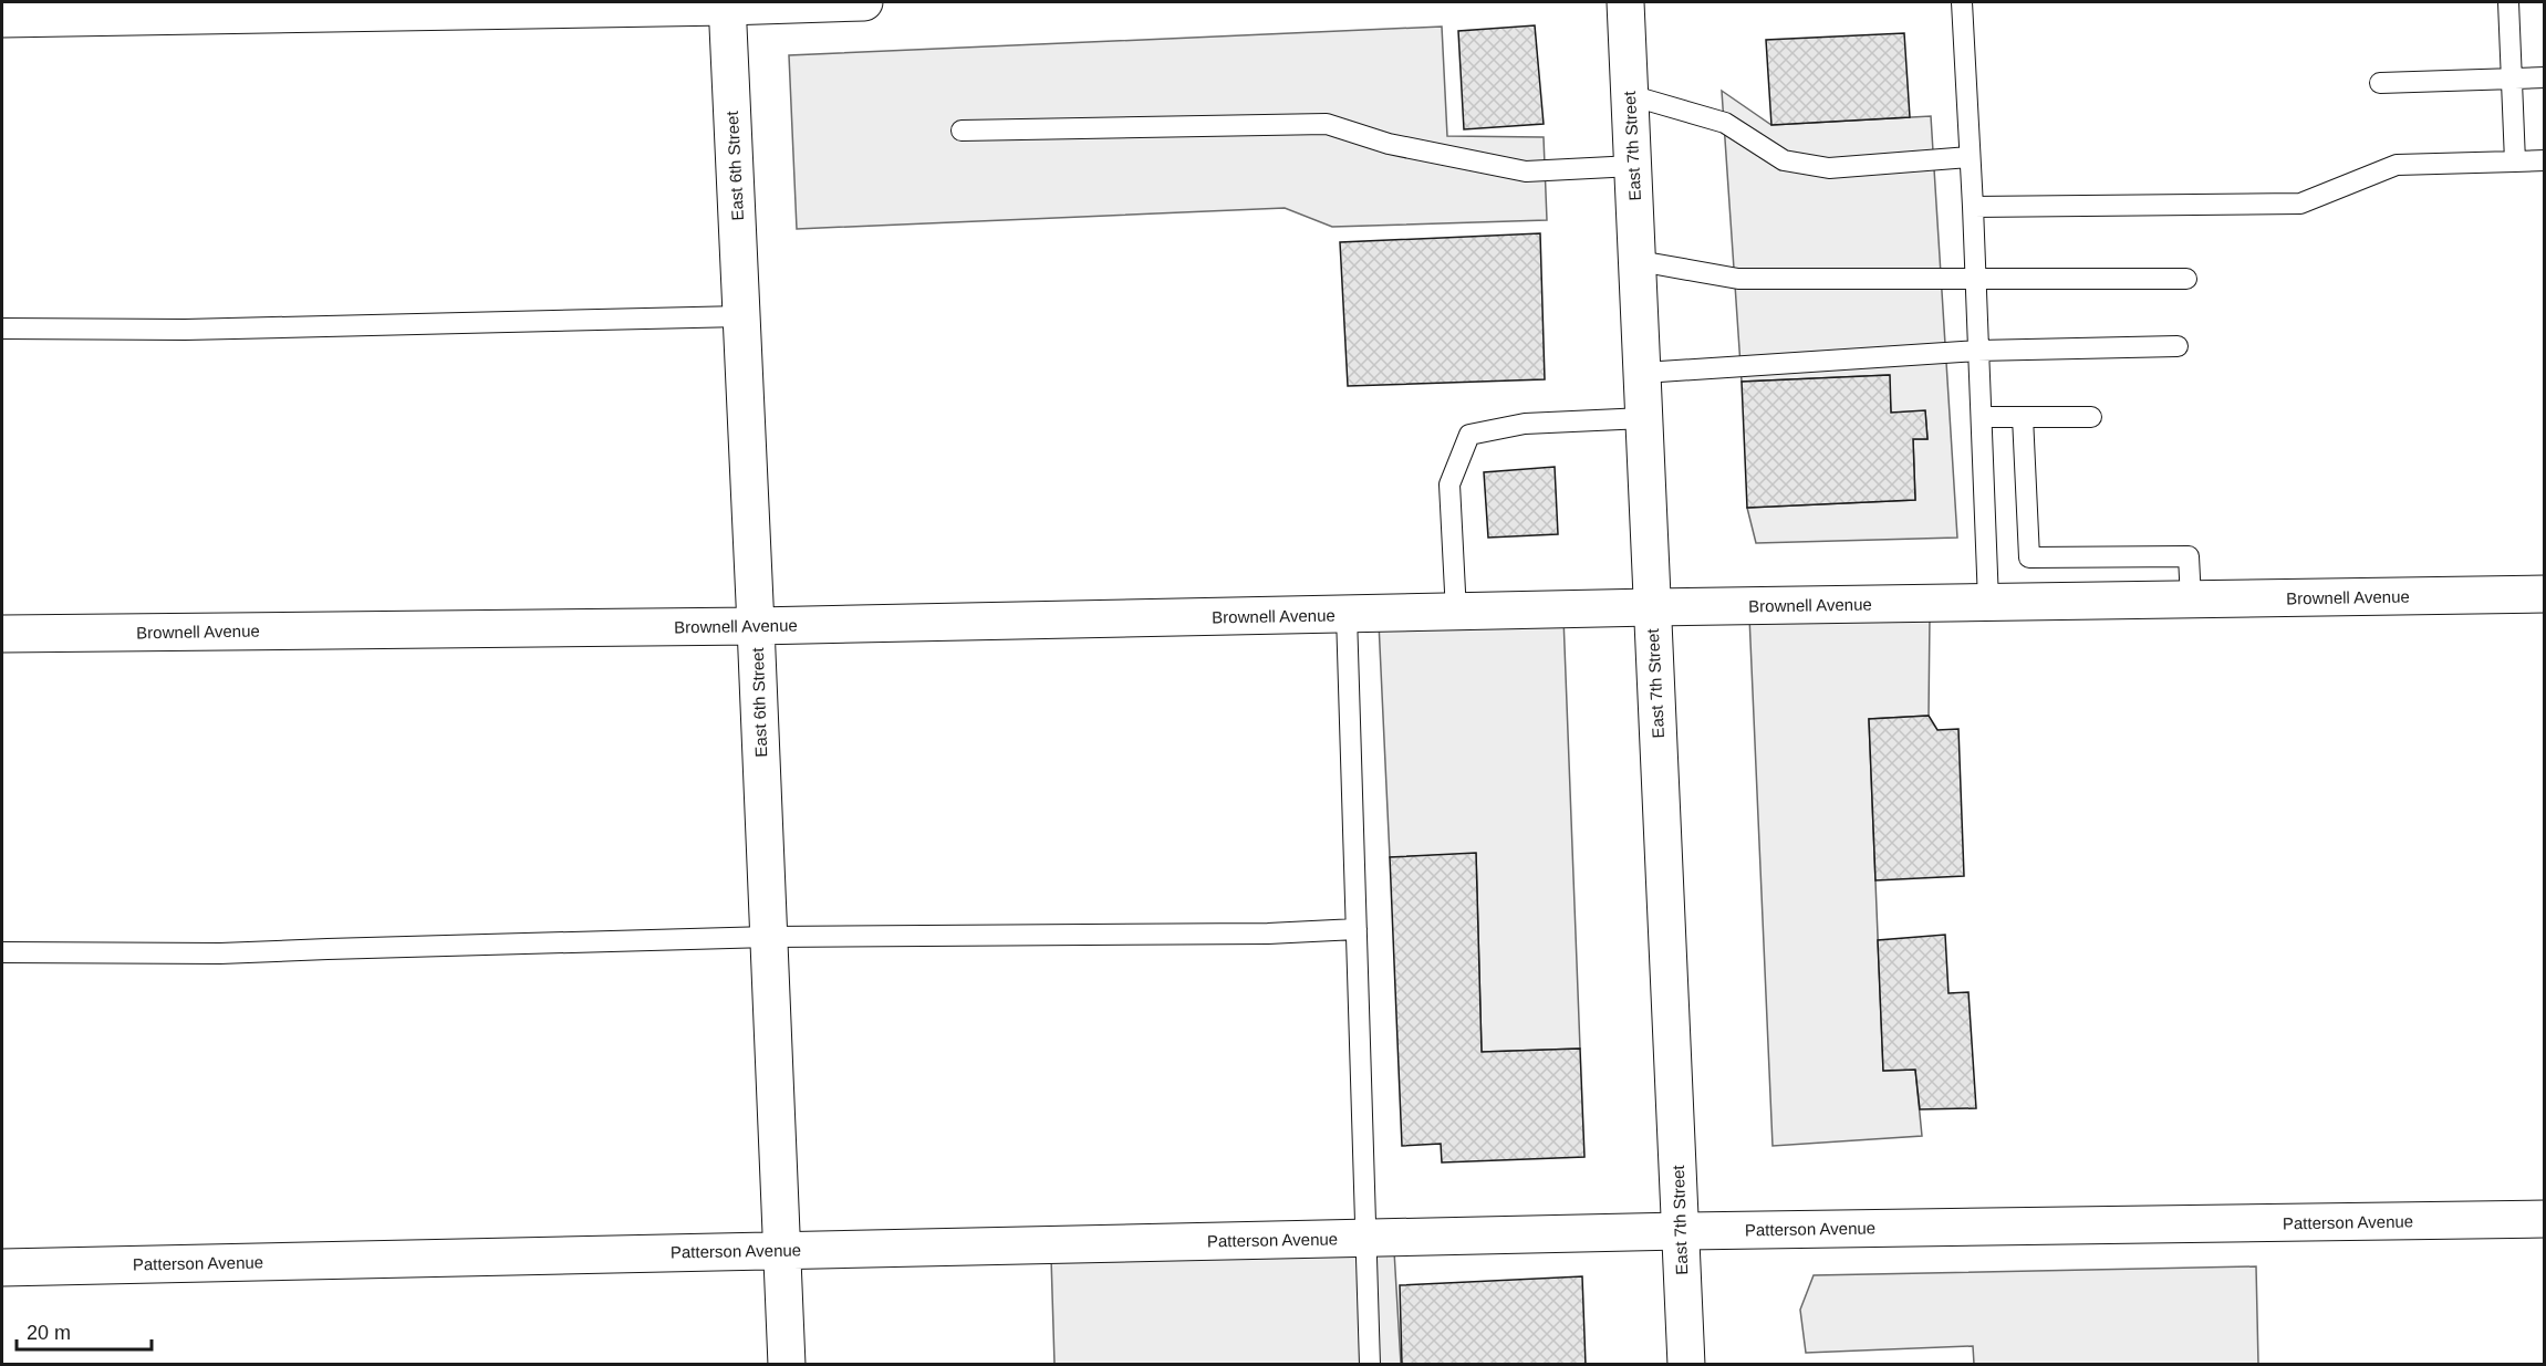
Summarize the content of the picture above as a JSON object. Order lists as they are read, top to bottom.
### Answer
{
  "streets": {
    "street": [
      "East 7th Street",
      "East 6th Street",
      "Brownell Avenue",
      "Patterson Avenue"
    ]
  },
  "crossings": [
    ["East 7th Street", "Brownell Avenue"],
    ["East 7th Street", "Patterson Avenue"],
    ["East 6th Street", "Brownell Avenue"],
    ["East 6th Street", "Patterson Avenue"]
  ],
  "scale_bar": "20 m"
}
